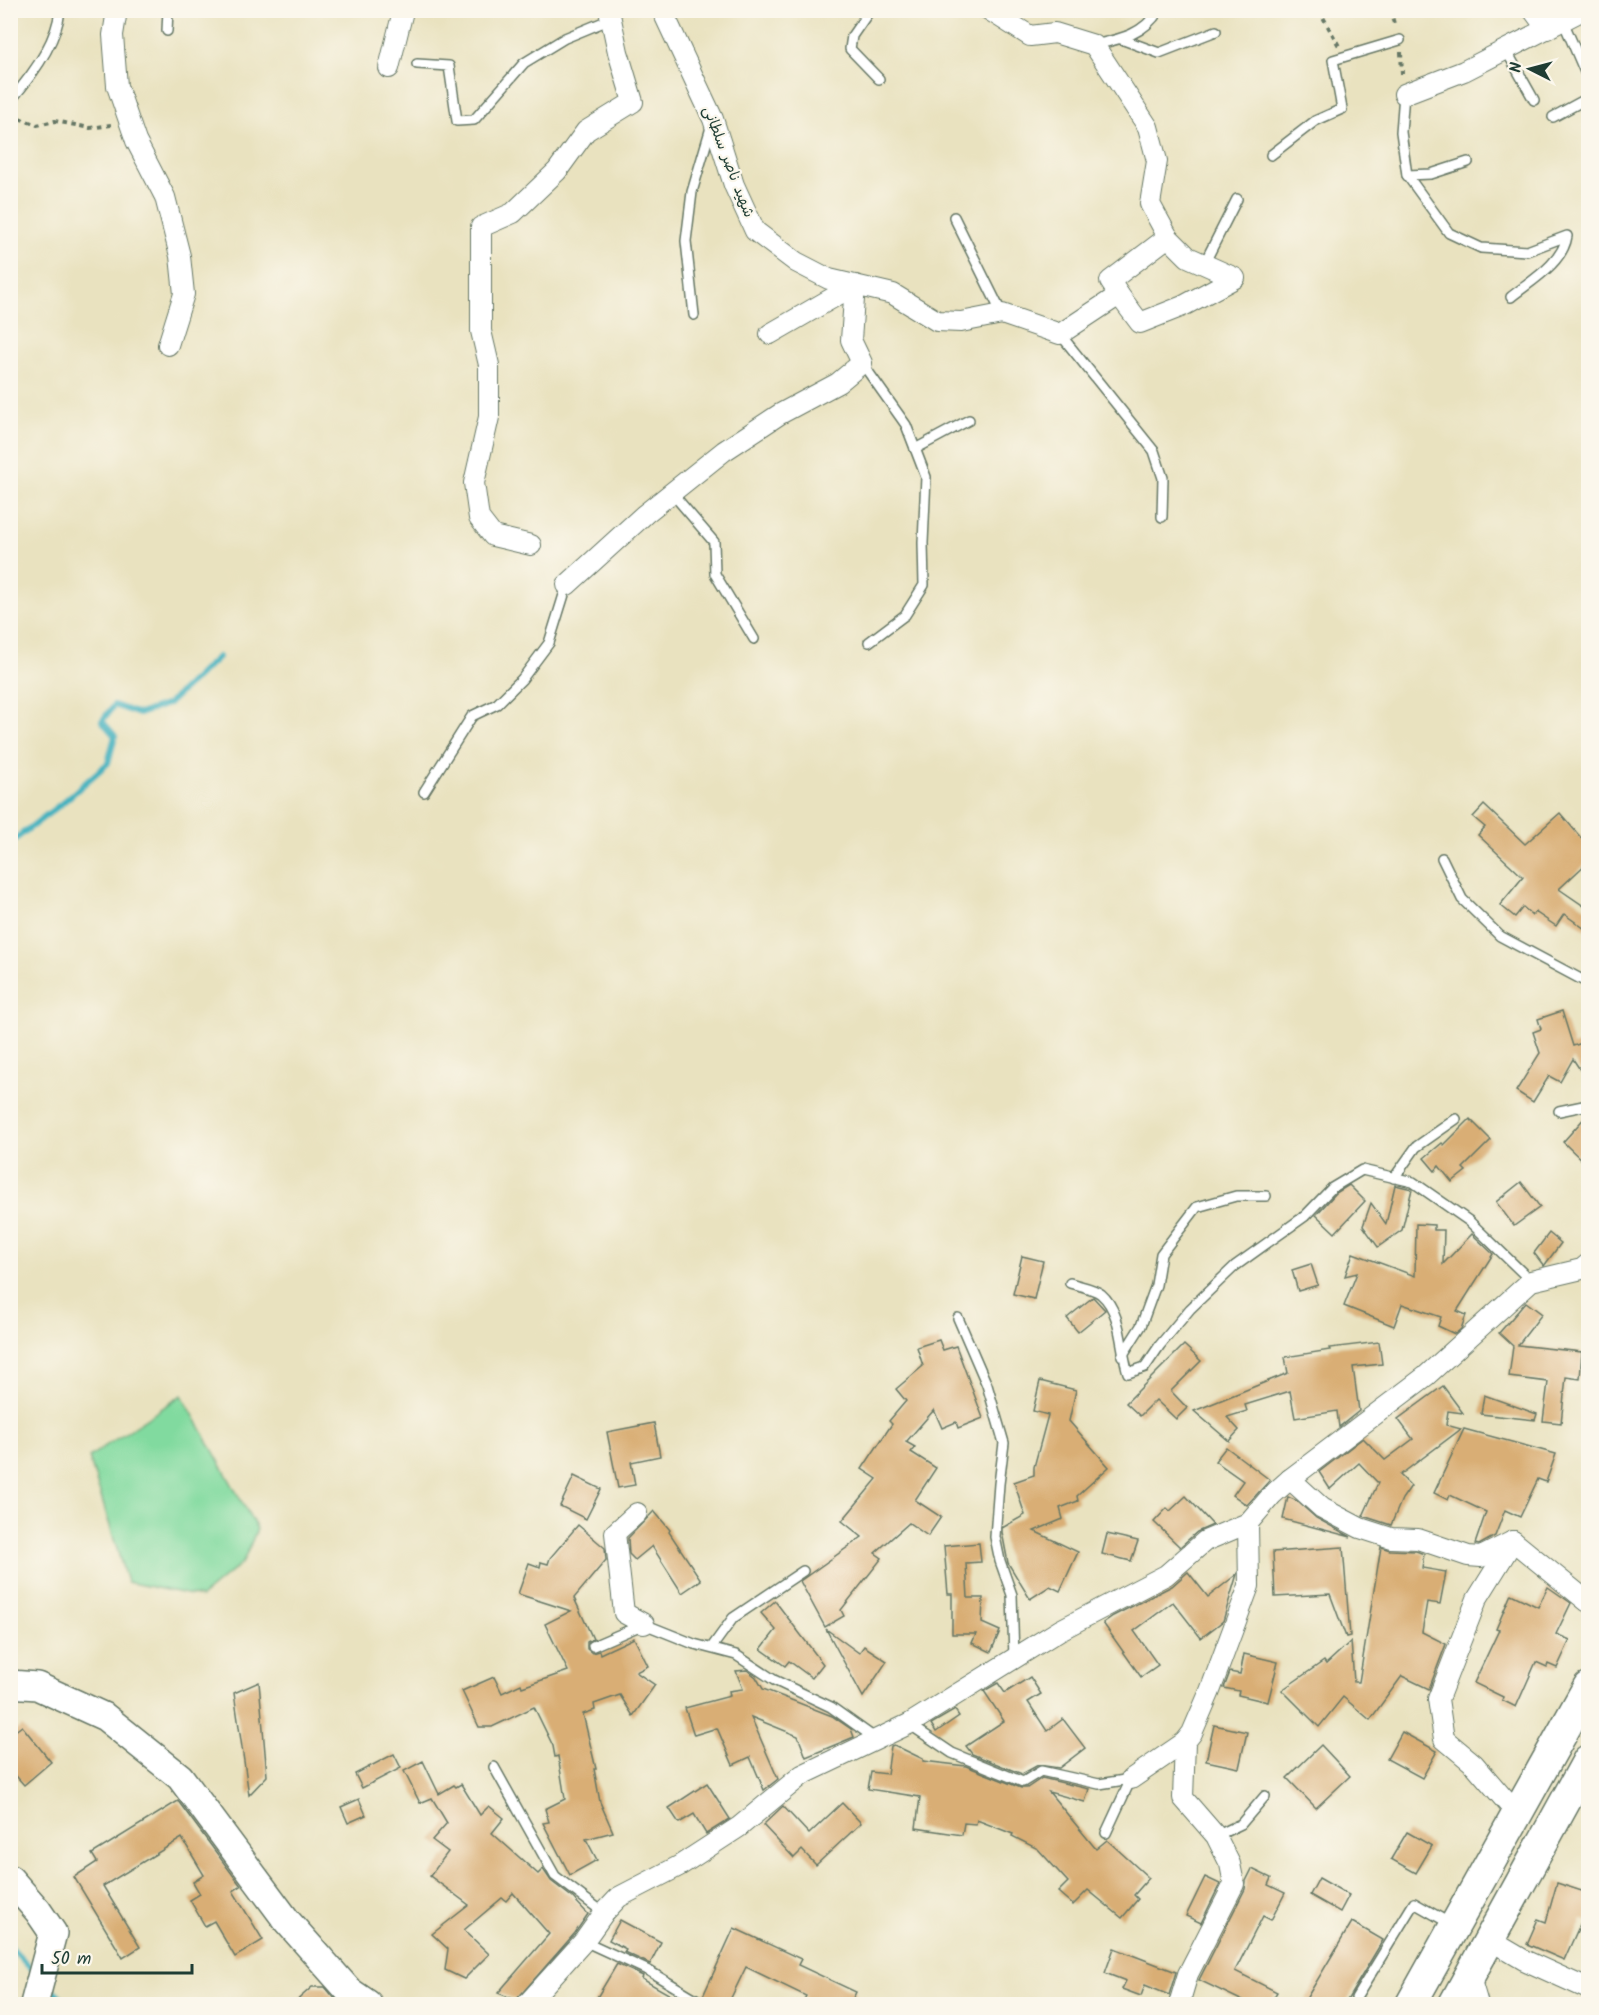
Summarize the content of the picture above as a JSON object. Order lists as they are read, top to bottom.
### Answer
{
  "streets": {
    "street": ["شهید ناصر سلطانی"]
  },
  "scale_bar": "50 m",
  "north": "left"
}
